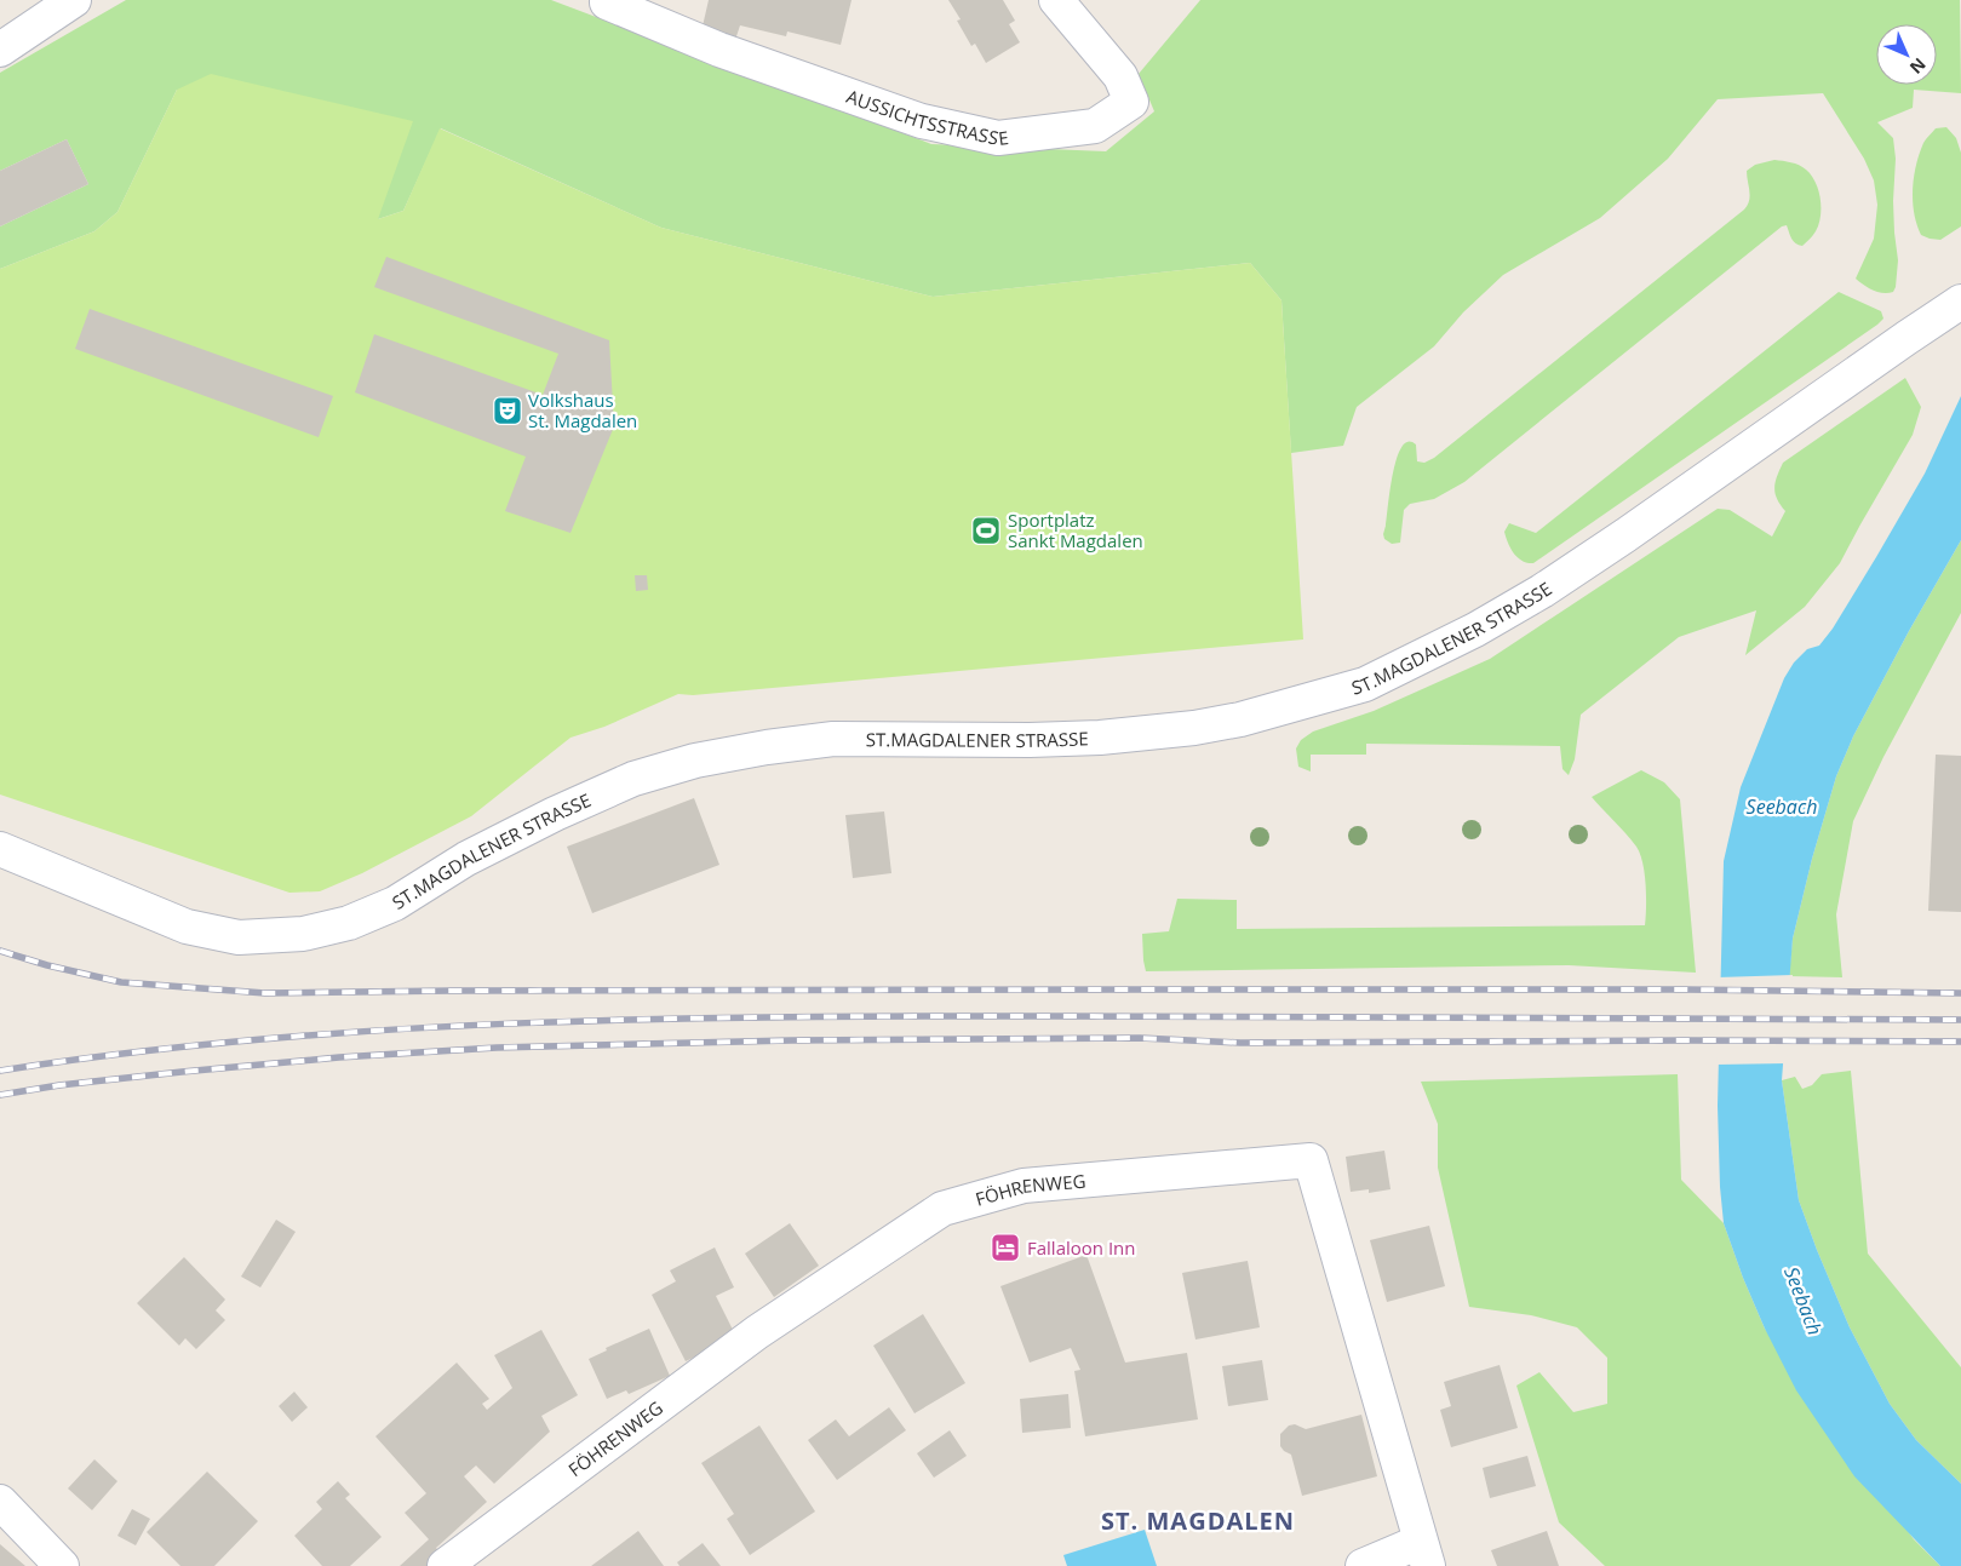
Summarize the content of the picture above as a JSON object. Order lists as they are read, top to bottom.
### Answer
{
  "streets": {
    "street": ["AUSSICHTSSTRASSE", "ST.MAGDALENER STRASSE", "FÖHRENWEG"]
  },
  "districts": ["ST. MAGDALEN"],
  "water": ["Seebach"],
  "places": {
    "theatre": ["Volkshaus St. Magdalen"],
    "sports": ["Sportplatz Sankt Magdalen"],
    "hotel": ["Fallaloon Inn"]
  },
  "north": "bottom right"
}
